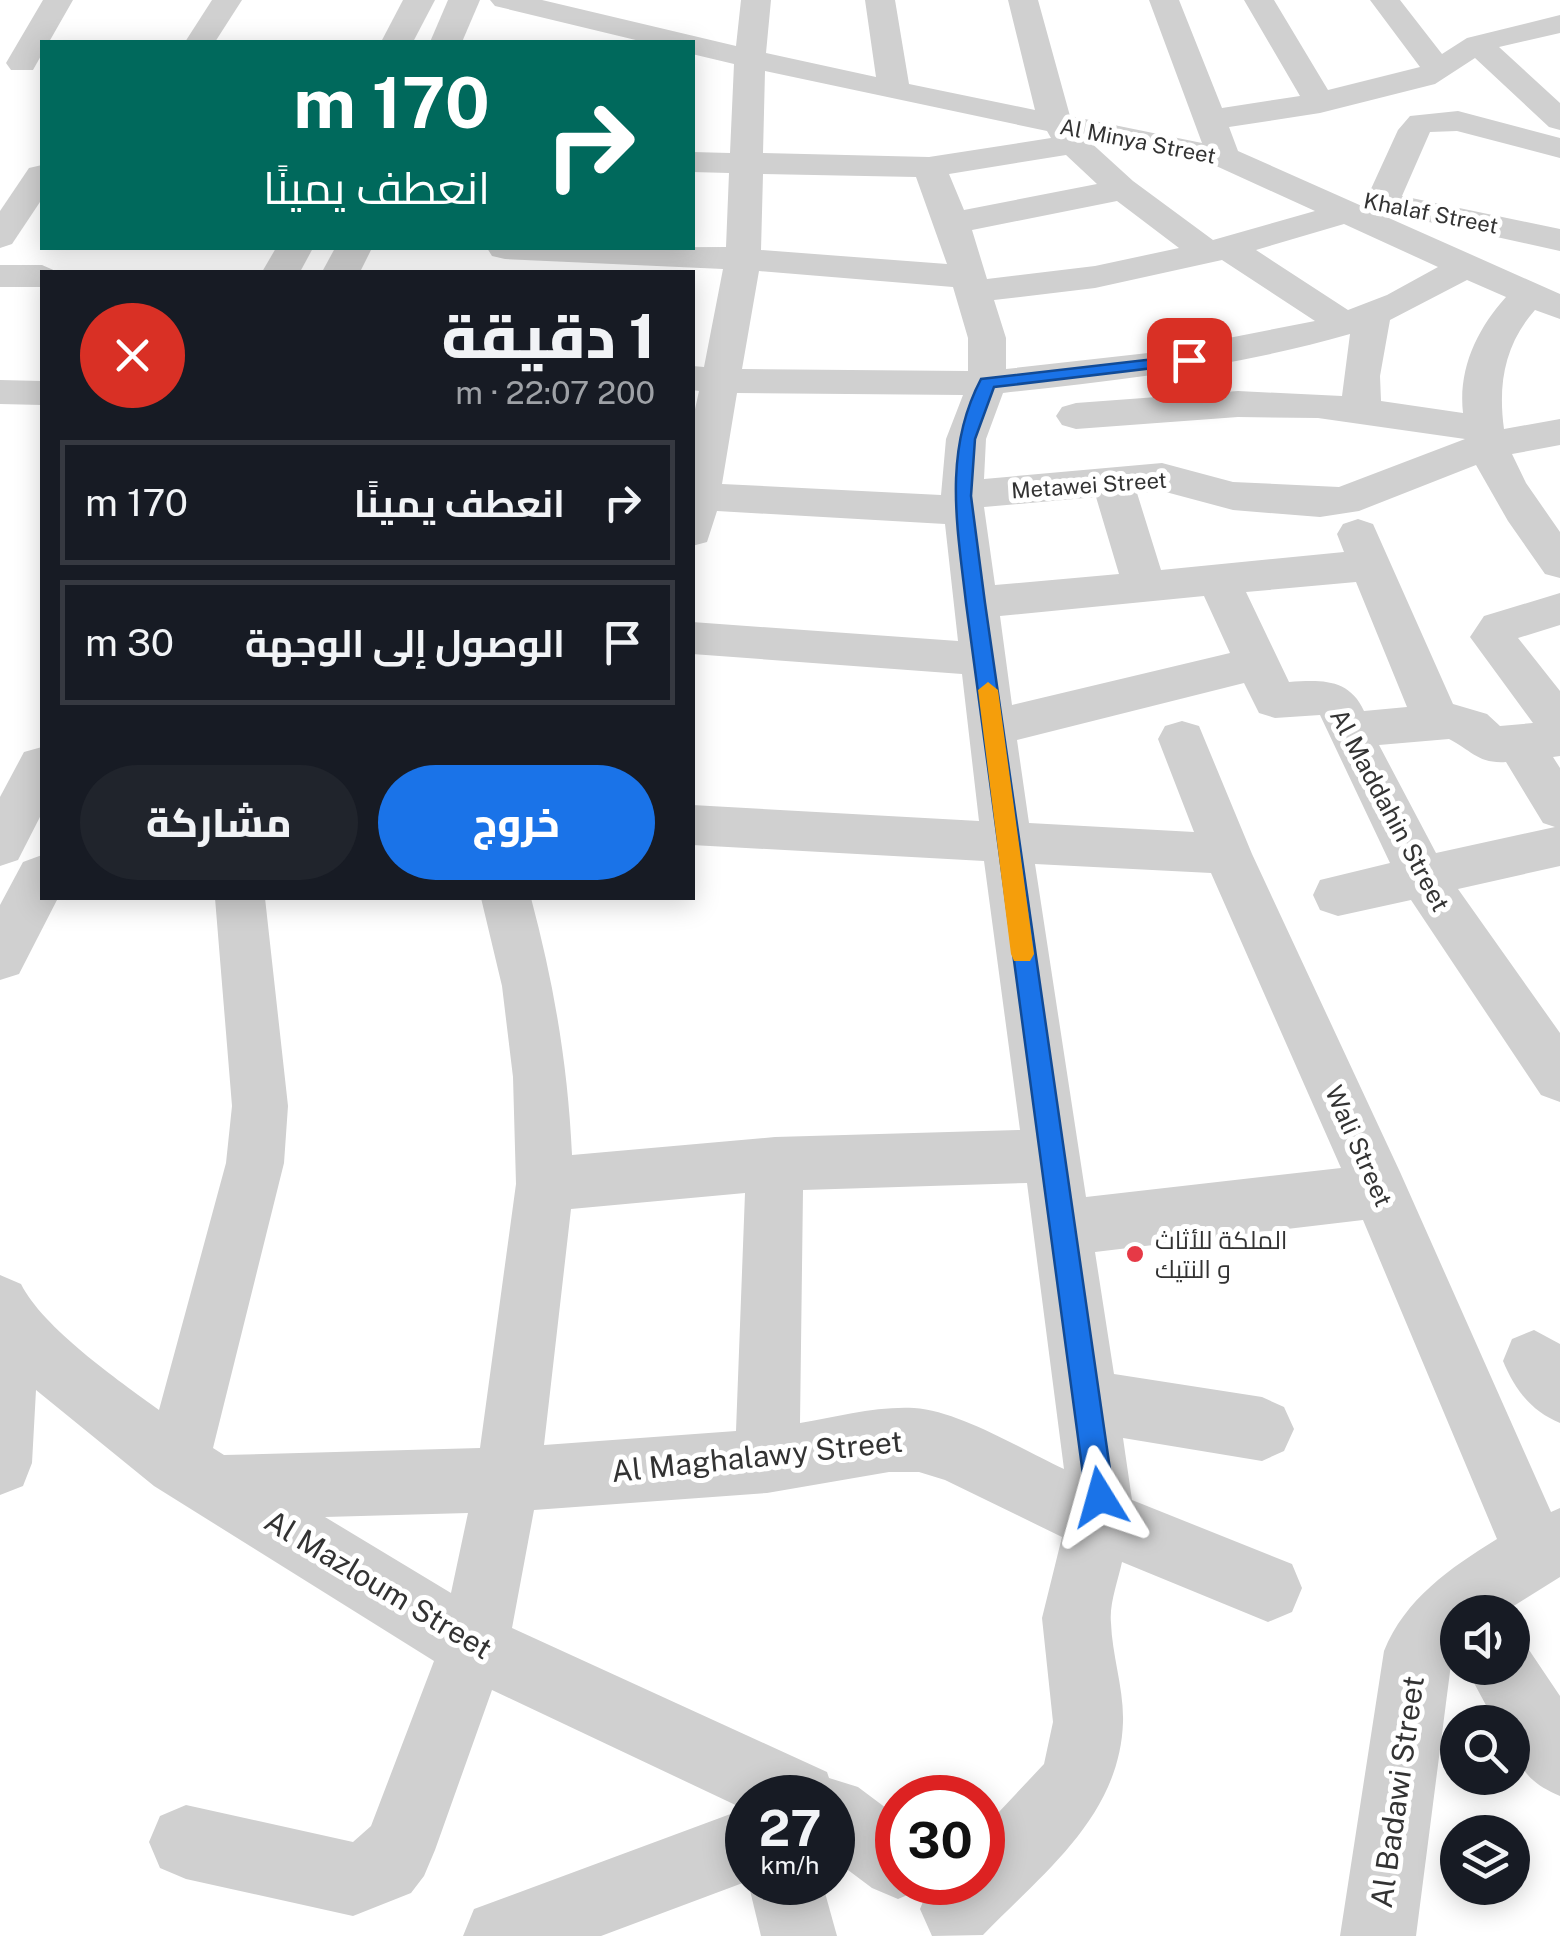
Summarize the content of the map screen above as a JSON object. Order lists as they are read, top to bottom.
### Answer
{
  "streets": {
    "street": [
      "Al Minya Street",
      "Khalaf Street",
      "Metawei Street",
      "Al Maddahin Street",
      "Wali Street",
      "Al Maghalawy Street",
      "Al Mazloum Street",
      "Al Badawi Street"
    ]
  },
  "crossings": [
    ["Al Minya Street", "Khalaf Street"],
    ["Wali Street", "Al Badawi Street"],
    ["Al Maghalawy Street", "Al Mazloum Street"]
  ],
  "places": ["الملكة للأثاث و النتيك"],
  "page": {
    "turn": ["170 m", "انعطف يمينًا"],
    "heading": ["1 دقيقة", "200 m · 22:07"],
    "list": [
      {
        "name": "انعطف يمينًا",
        "value": "170 m"
      },
      {
        "name": "الوصول إلى الوجهة",
        "value": "30 m"
      }
    ],
    "buttons": ["خروج", "مشاركة"],
    "speed": "27 km/h",
    "limit": "30"
  }
}
